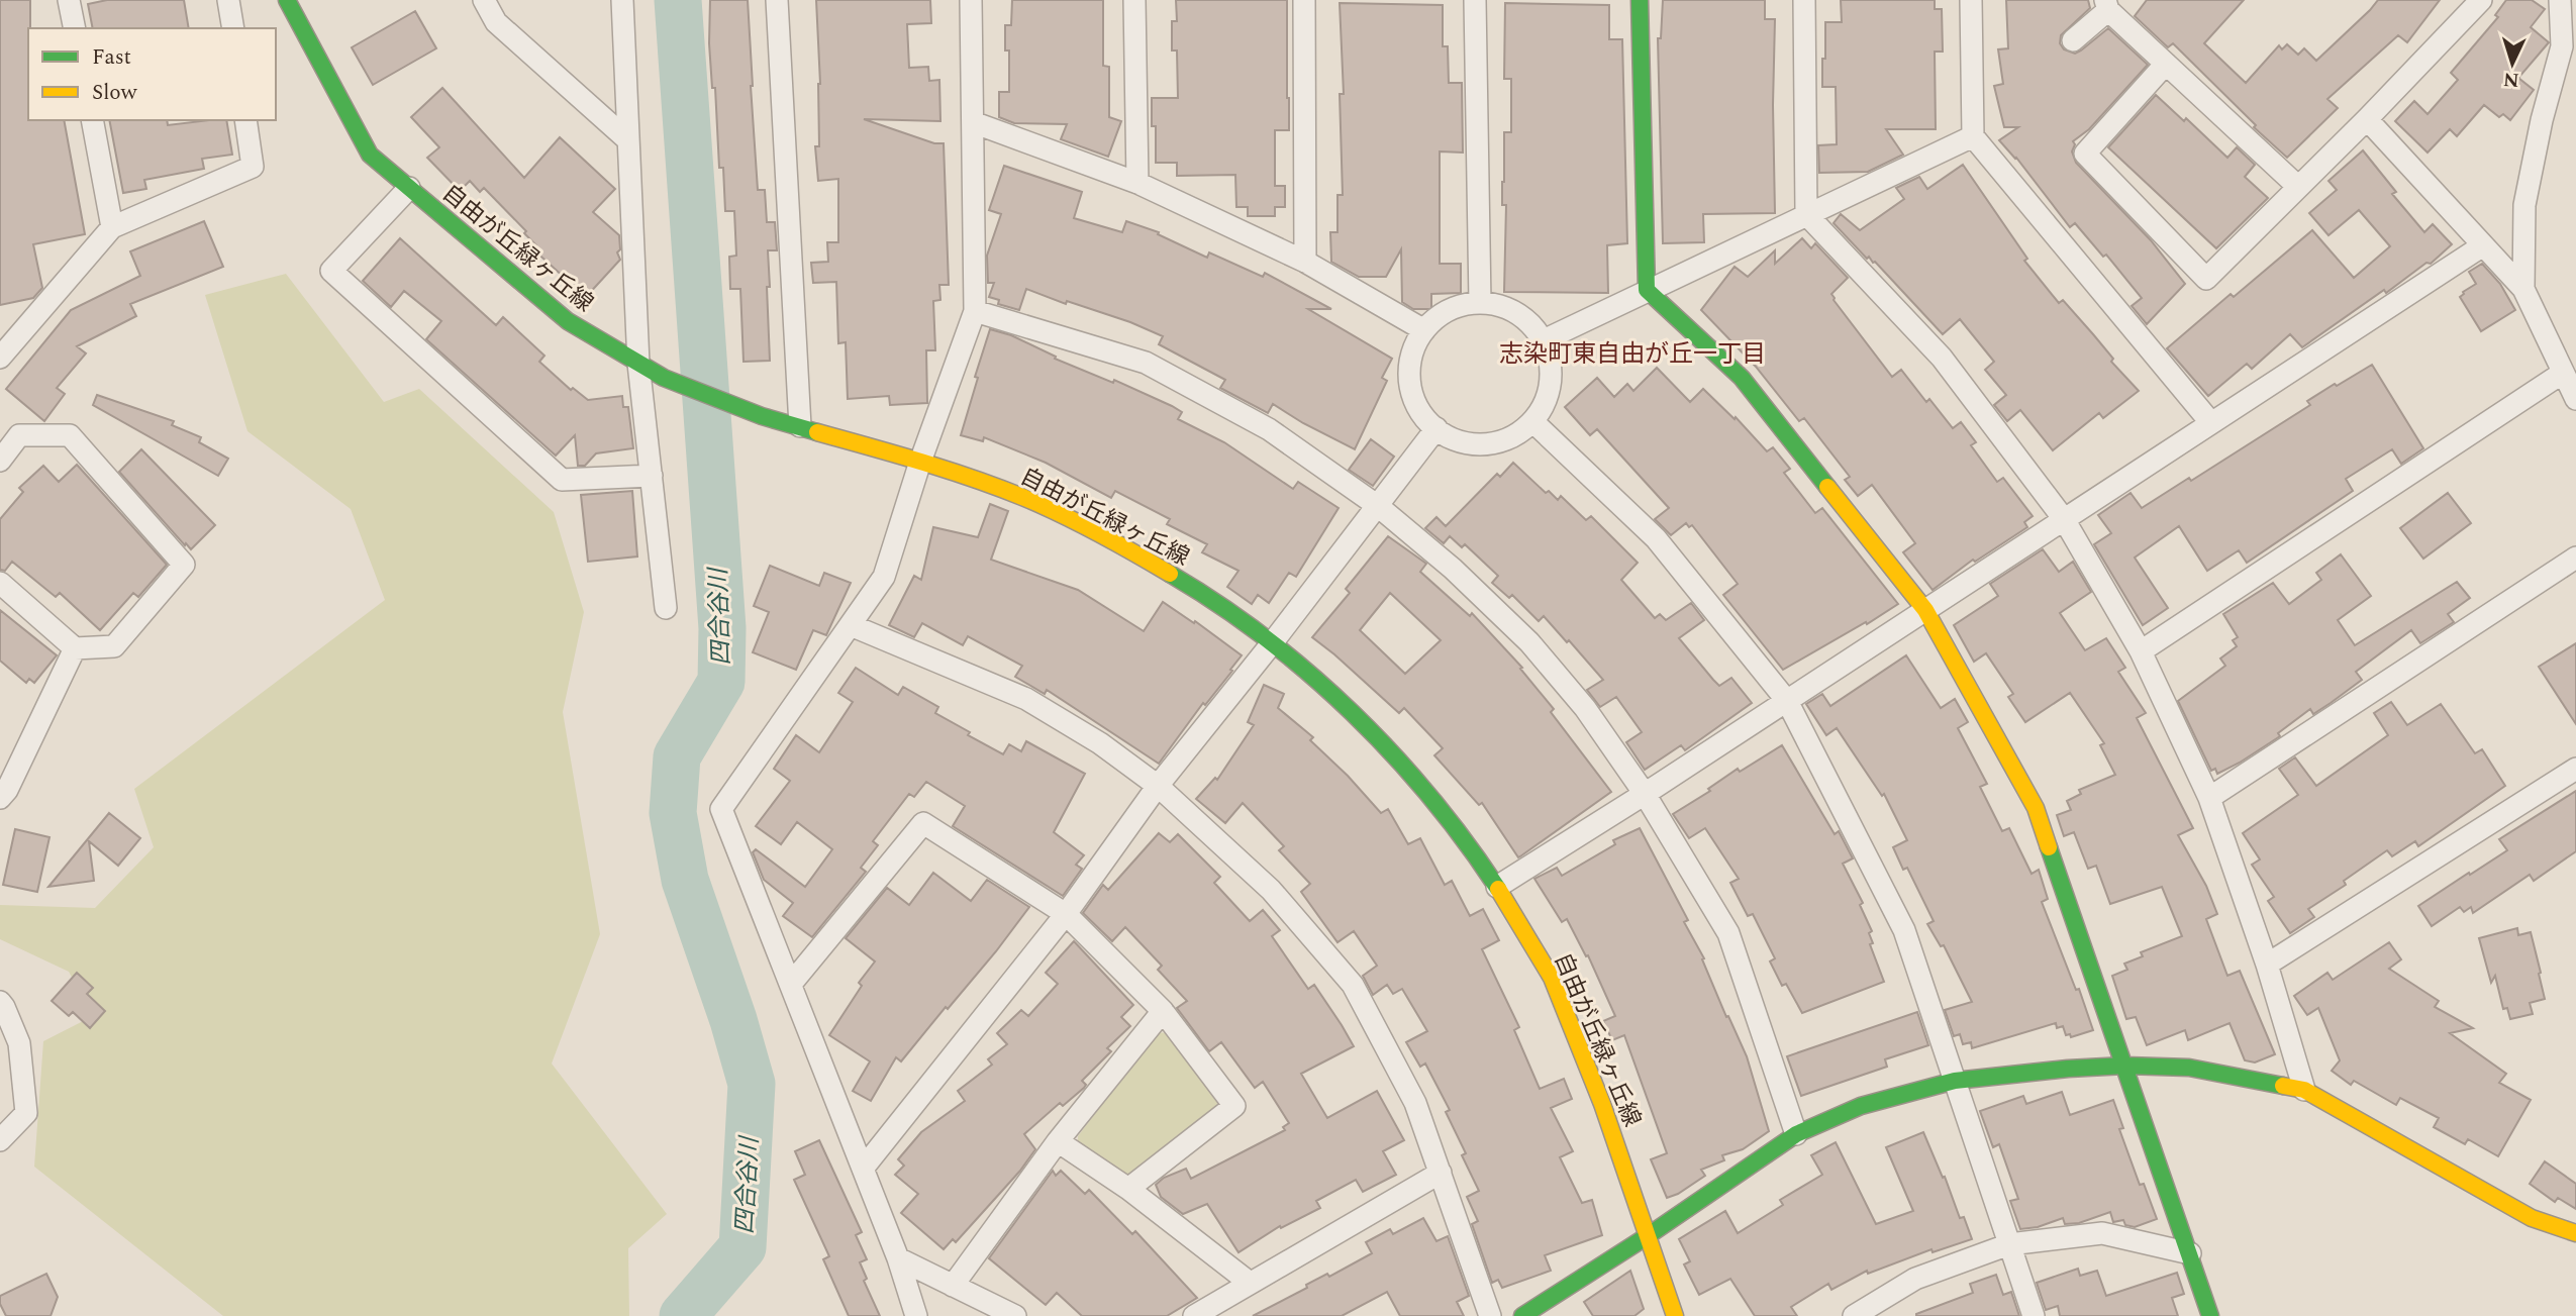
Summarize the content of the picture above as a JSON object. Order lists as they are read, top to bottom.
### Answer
{
  "streets": {
    "street": ["自由が丘緑ヶ丘線"]
  },
  "districts": ["志染町東自由が丘一丁目"],
  "water": ["四合谷川"],
  "legend": ["Fast", "Slow"],
  "north": "bottom"
}
